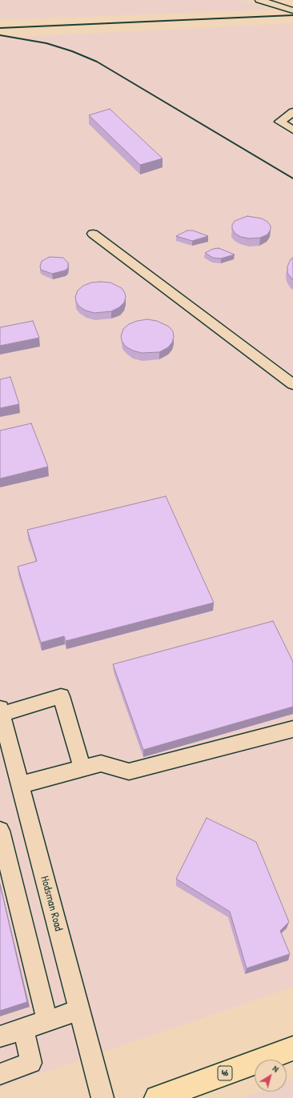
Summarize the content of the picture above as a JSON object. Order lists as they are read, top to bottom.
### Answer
{
  "streets": {
    "main road": ["46"],
    "street": ["Hodsman Road"]
  },
  "north": "top right"
}
